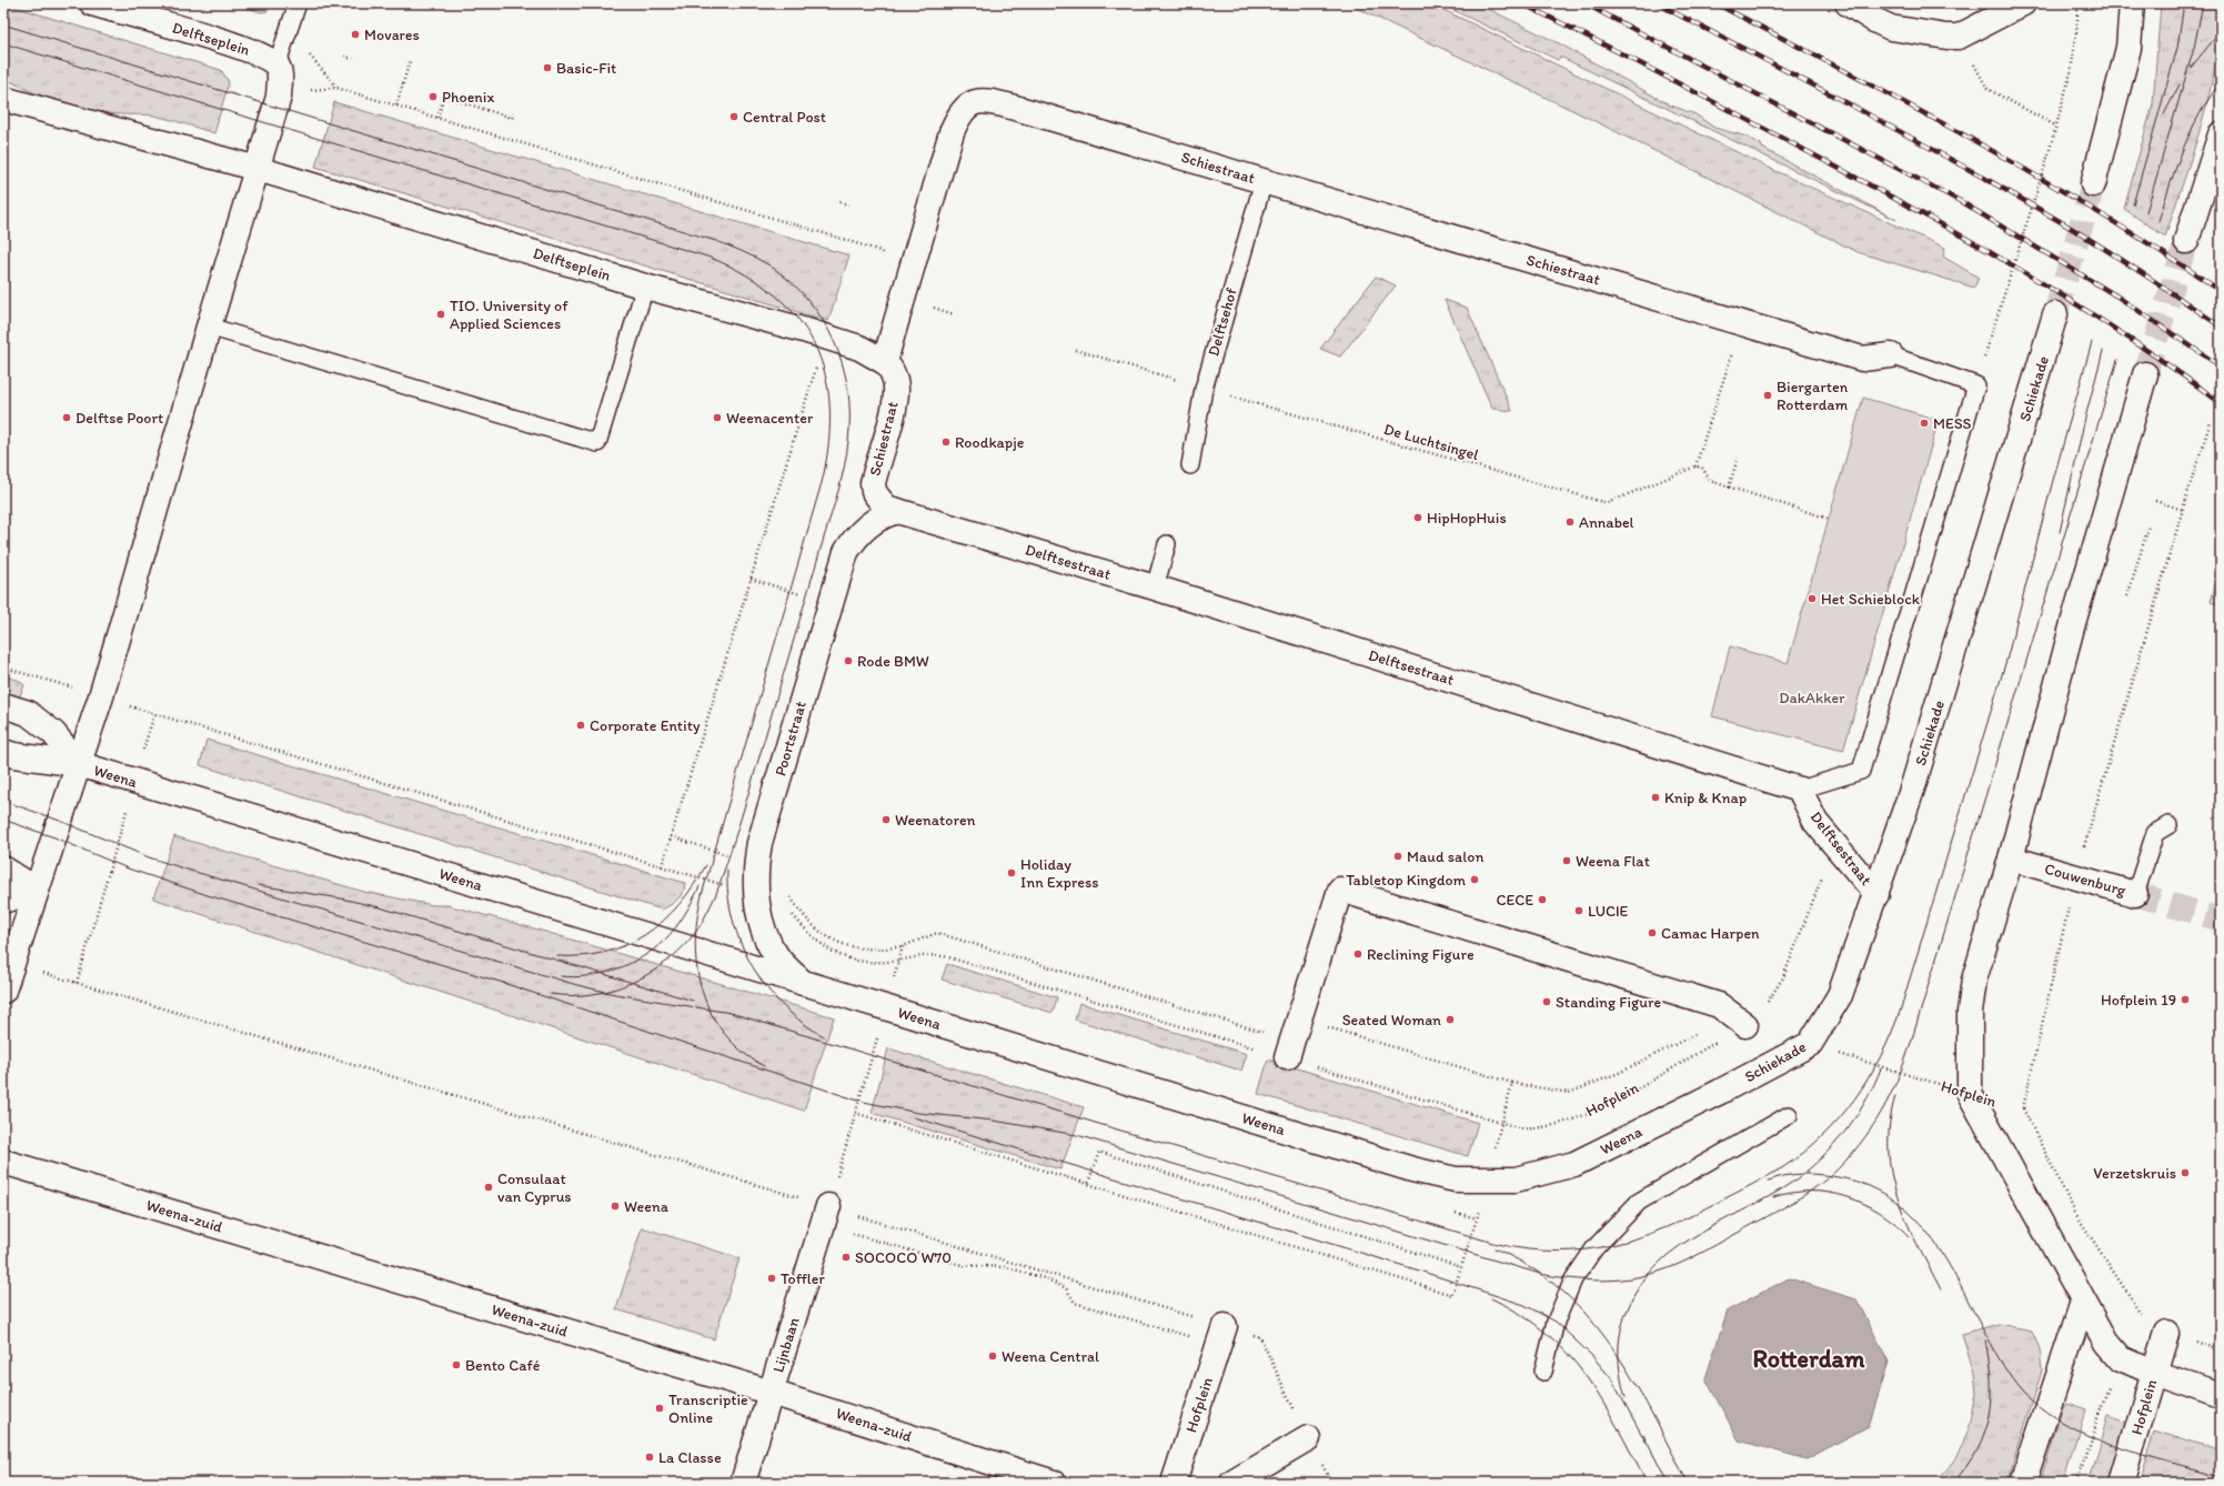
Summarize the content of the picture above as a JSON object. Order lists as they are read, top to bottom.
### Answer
{
  "streets": {
    "street": [
      "Delftseplein",
      "Schiestraat",
      "Schiekade",
      "Delftsestraat",
      "Poortstraat",
      "Weena",
      "Couwenburg",
      "Hofplein",
      "Weena-zuid",
      "Lijnbaan"
    ],
    "lane": ["Delftsehof"],
    "path": ["De Luchtsingel"]
  },
  "crossings": [
    ["Delftseplein", "Schiestraat"],
    ["Schiestraat", "Delftsehof"],
    ["Schiestraat", "Delftsestraat"],
    ["Schiestraat", "Poortstraat"],
    ["Delftsehof", "De Luchtsingel"],
    ["Schiekade", "Delftsestraat"],
    ["Schiekade", "Weena"],
    ["Schiekade", "Hofplein"],
    ["Delftsestraat", "Poortstraat"],
    ["Poortstraat", "Weena"],
    ["Weena-zuid", "Lijnbaan"]
  ],
  "districts": ["Rotterdam"],
  "parks": ["DakAkker"],
  "places": [
    "Movares",
    "Basic-Fit",
    "Phoenix",
    "Central Post",
    "TIO. University of Applied Sciences",
    "Biergarten Rotterdam",
    "Delftse Poort",
    "Weenacenter",
    "MESS",
    "Roodkapje",
    "HipHopHuis",
    "Annabel",
    "Het Schieblock",
    "Rode BMW",
    "Corporate Entity",
    "Knip & Knap",
    "Weenatoren",
    "Maud salon",
    "Weena Flat",
    "Holiday Inn Express",
    "Tabletop Kingdom",
    "CECE",
    "LUCIE",
    "Camac Harpen",
    "Reclining Figure",
    "Hofplein 19",
    "Standing Figure",
    "Seated Woman",
    "Verzetskruis",
    "Consulaat van Cyprus",
    "Weena",
    "SOCOCO W70",
    "Toffler",
    "Weena Central",
    "Bento Café",
    "Transcriptie Online",
    "La Classe"
  ]
}
